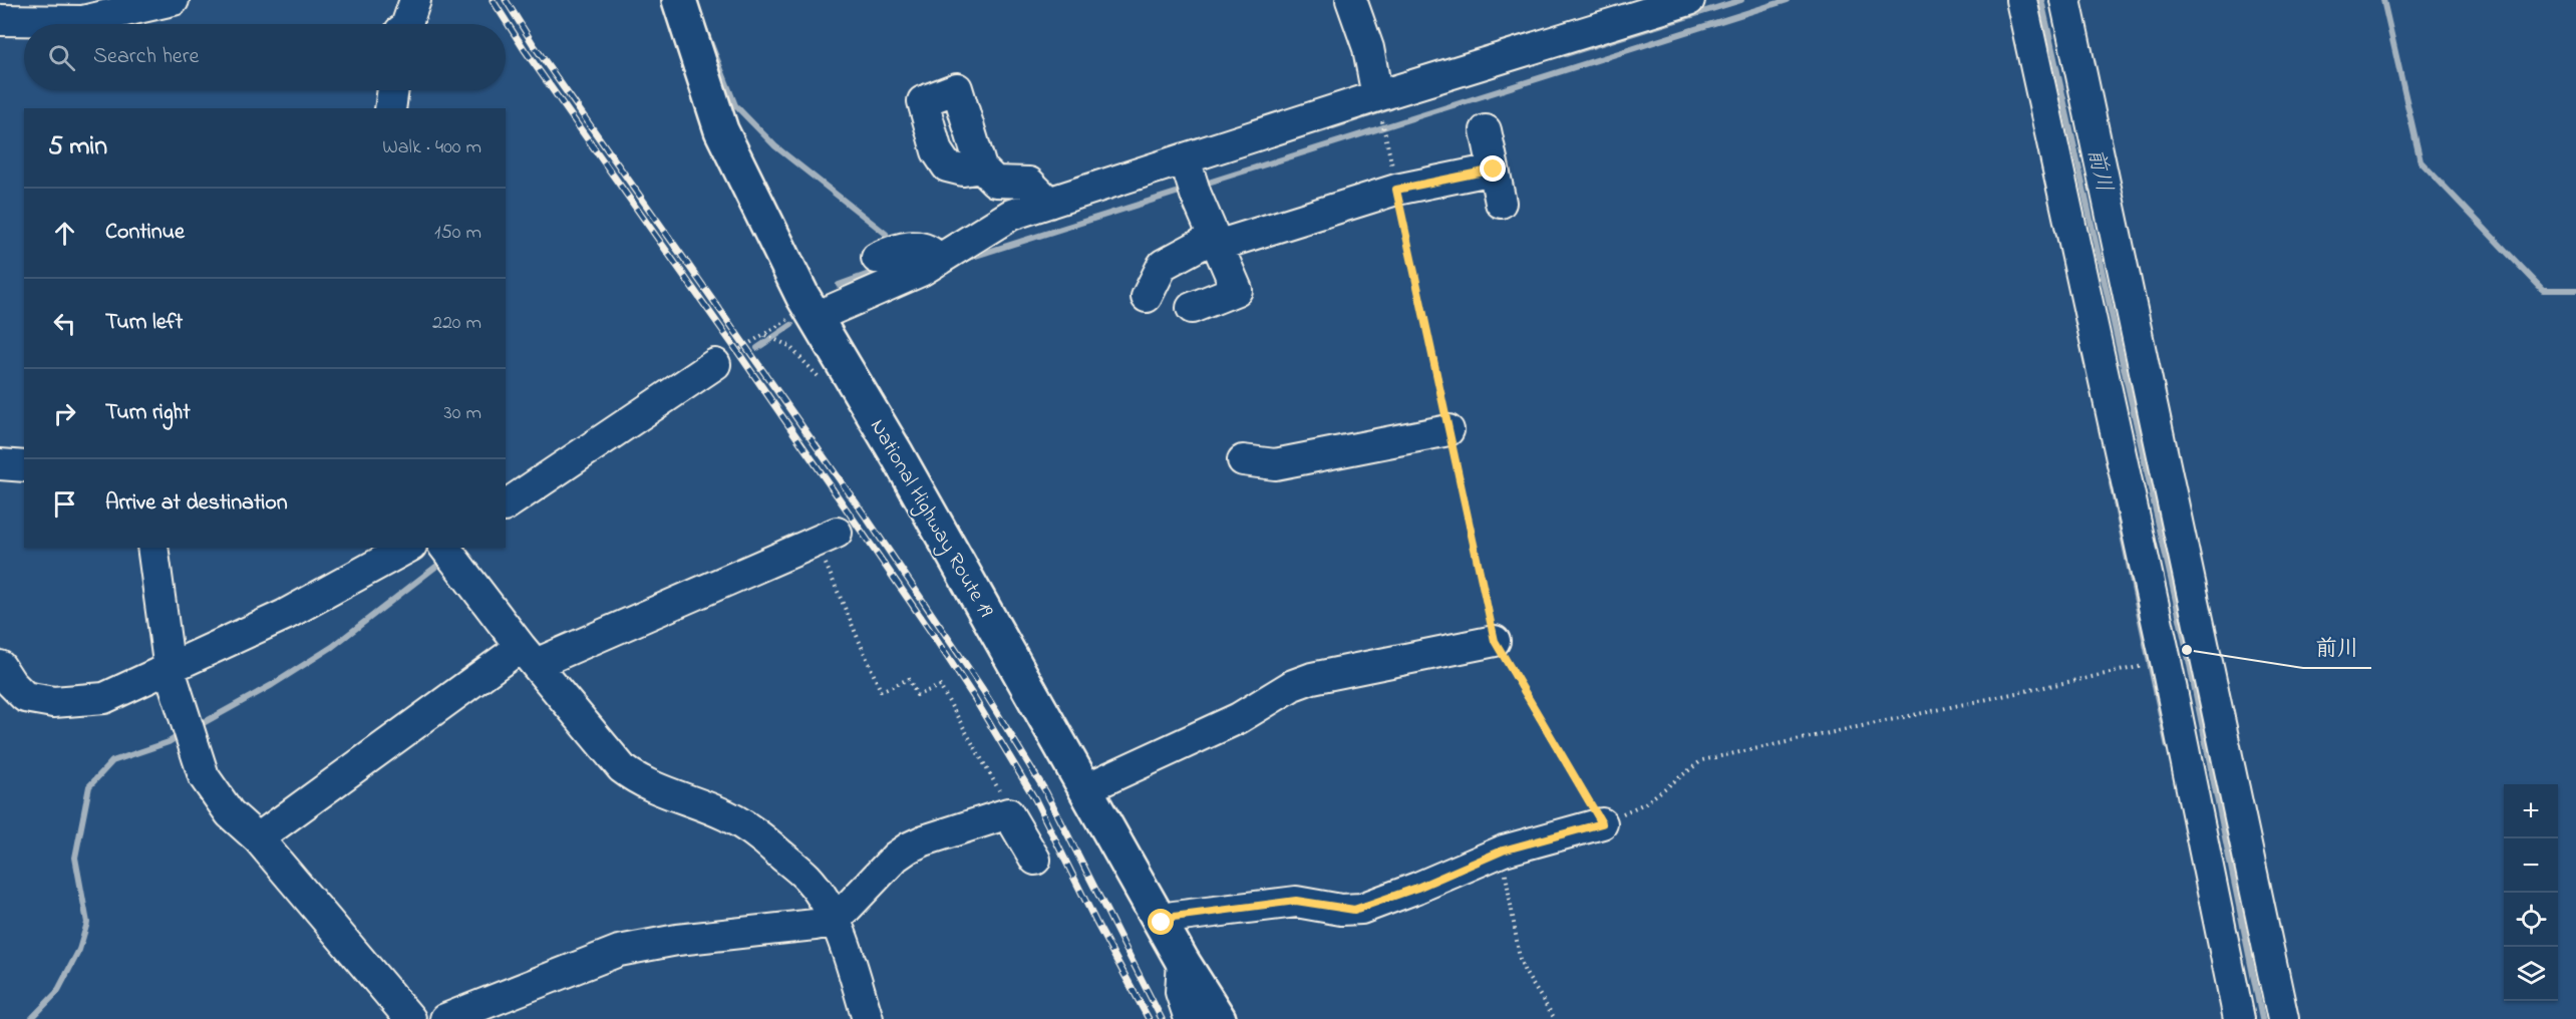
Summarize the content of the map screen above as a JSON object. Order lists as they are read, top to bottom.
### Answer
{
  "streets": {
    "highway": ["National Highway Route 19"]
  },
  "water": ["前川"],
  "places": ["前川"],
  "page": {
    "search": "Search here",
    "heading": ["5 min", "Walk · 400 m"],
    "list": [
      ["Continue", "150 m"],
      ["Turn left", "220 m"],
      ["Turn right", "30 m"],
      "Arrive at destination"
    ],
    "map_buttons": ["+", "−"]
  }
}
